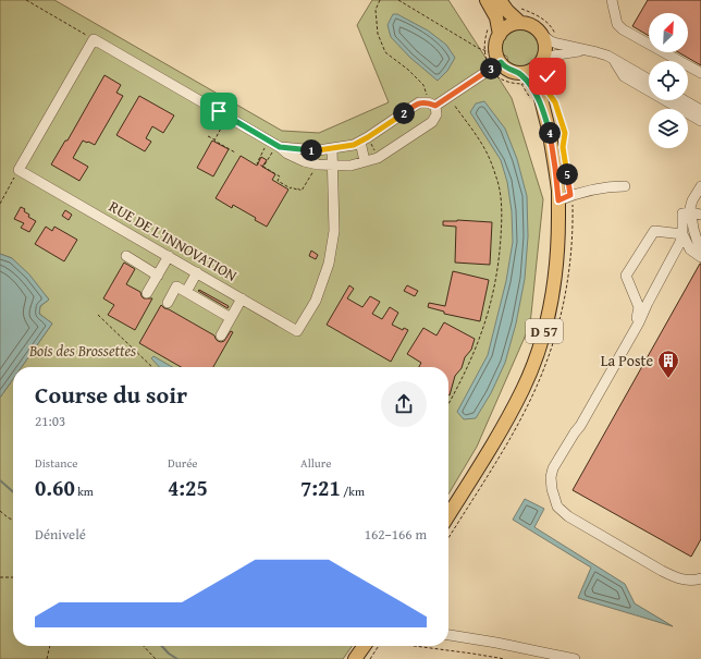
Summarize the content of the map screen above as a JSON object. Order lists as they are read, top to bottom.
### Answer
{
  "streets": {
    "main road": ["D 57"],
    "street": ["RUE DE L'INNOVATION"]
  },
  "parks": ["Bois des Brossettes"],
  "places": {
    "building": ["La Poste"]
  },
  "north": "top right",
  "page": {
    "pins": [
      "3",
      "2",
      "4",
      "1",
      "5"
    ],
    "heading": ["Course du soir", "21:03"],
    "stats": [
      ["Distance", "0.60 km"],
      ["Durée", "4:25"],
      ["Allure", "7:21 /km"]
    ],
    "chart": ["Dénivelé", "162–166 m"]
  }
}
